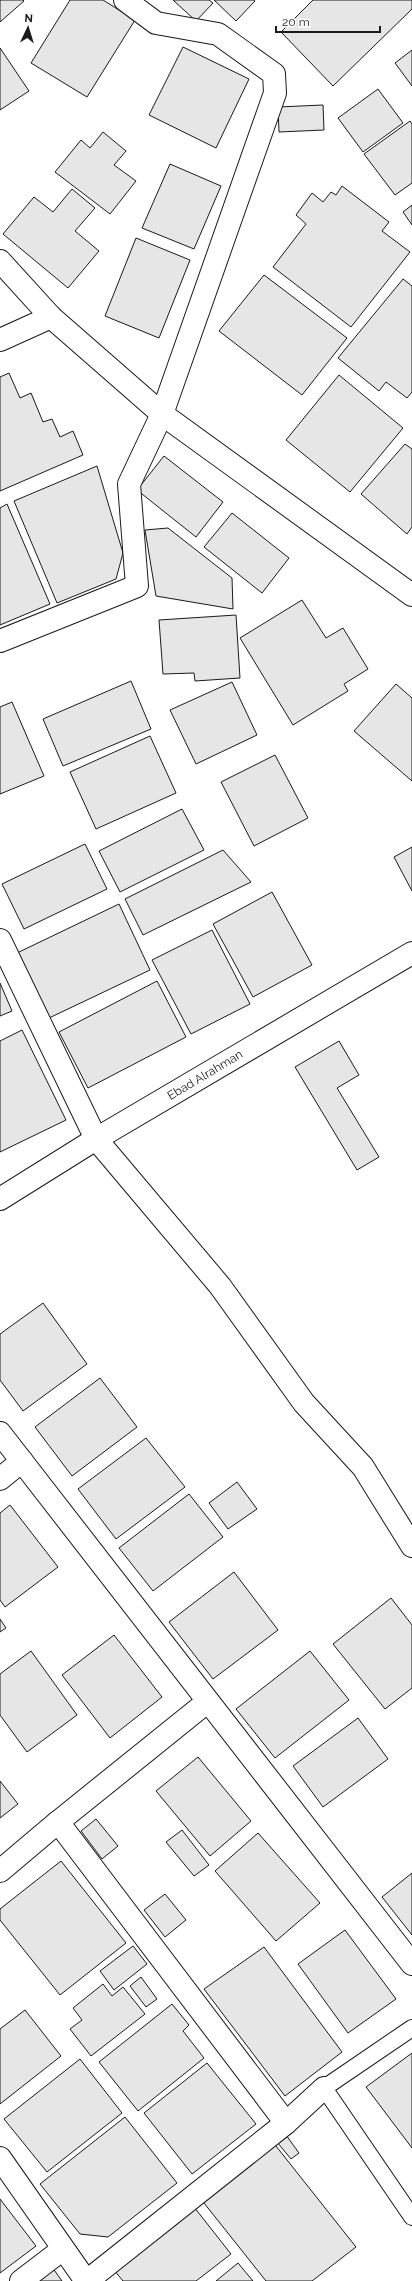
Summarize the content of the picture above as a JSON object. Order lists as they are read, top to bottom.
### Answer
{
  "streets": {
    "street": ["Ebad Alrahman"]
  },
  "scale_bar": "20 m",
  "north": "top"
}
